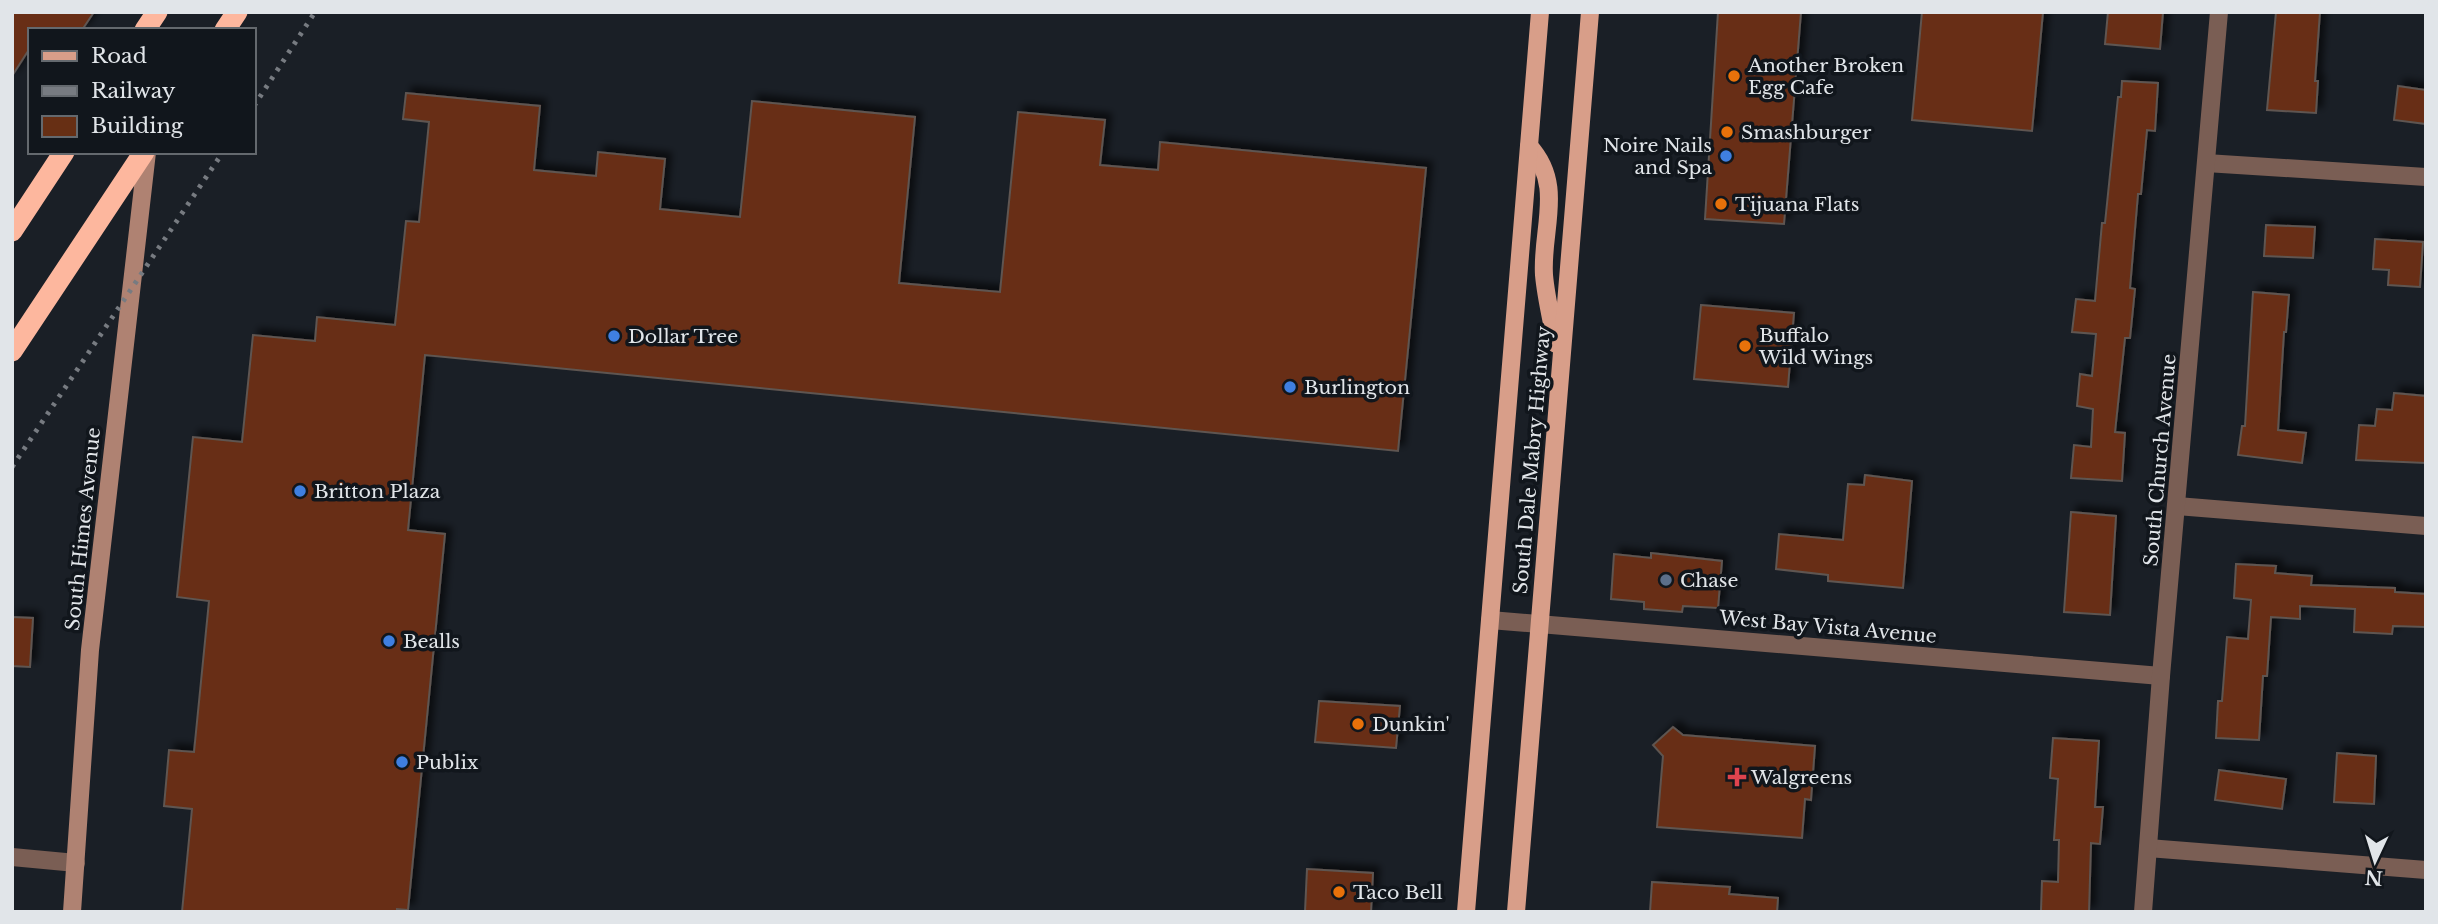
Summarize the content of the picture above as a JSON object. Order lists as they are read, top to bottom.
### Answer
{
  "streets": {
    "main road": ["South Dale Mabry Highway"],
    "street": ["South Church Avenue", "South Himes Avenue", "West Bay Vista Avenue"]
  },
  "crossings": [
    ["South Dale Mabry Highway", "West Bay Vista Avenue"],
    ["South Church Avenue", "West Bay Vista Avenue"]
  ],
  "places": {
    "other": [
      "Another Broken Egg Cafe",
      "Smashburger",
      "Noire Nails and Spa",
      "Tijuana Flats",
      "Dollar Tree",
      "Buffalo Wild Wings",
      "Burlington",
      "Britton Plaza",
      "Chase",
      "Bealls",
      "Dunkin'",
      "Publix",
      "Taco Bell"
    ],
    "health": ["Walgreens"]
  },
  "legend": ["Road", "Railway", "Building"],
  "north": "bottom"
}
